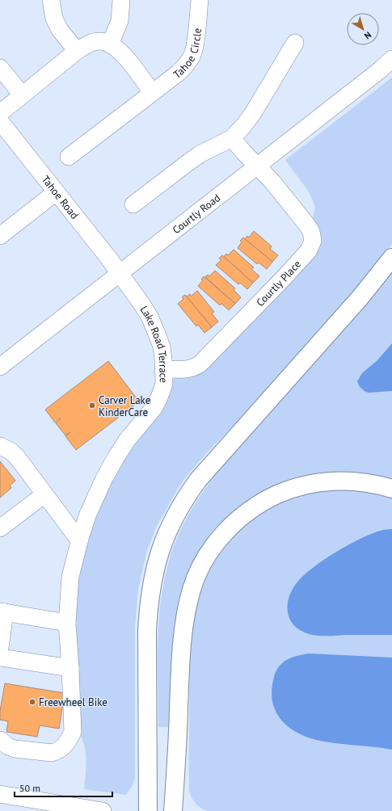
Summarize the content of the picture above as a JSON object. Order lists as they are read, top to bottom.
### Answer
{
  "streets": {
    "street": [
      "Tahoe Circle",
      "Tahoe Road",
      "Courtly Road",
      "Courtly Place",
      "Lake Road Terrace"
    ]
  },
  "crossings": [
    ["Tahoe Road", "Courtly Road"],
    ["Tahoe Road", "Lake Road Terrace"],
    ["Courtly Road", "Courtly Place"],
    ["Courtly Road", "Lake Road Terrace"],
    ["Courtly Place", "Lake Road Terrace"]
  ],
  "places": ["Carver Lake KinderCare", "Freewheel Bike"],
  "scale_bar": "50 m",
  "north": "bottom right"
}
